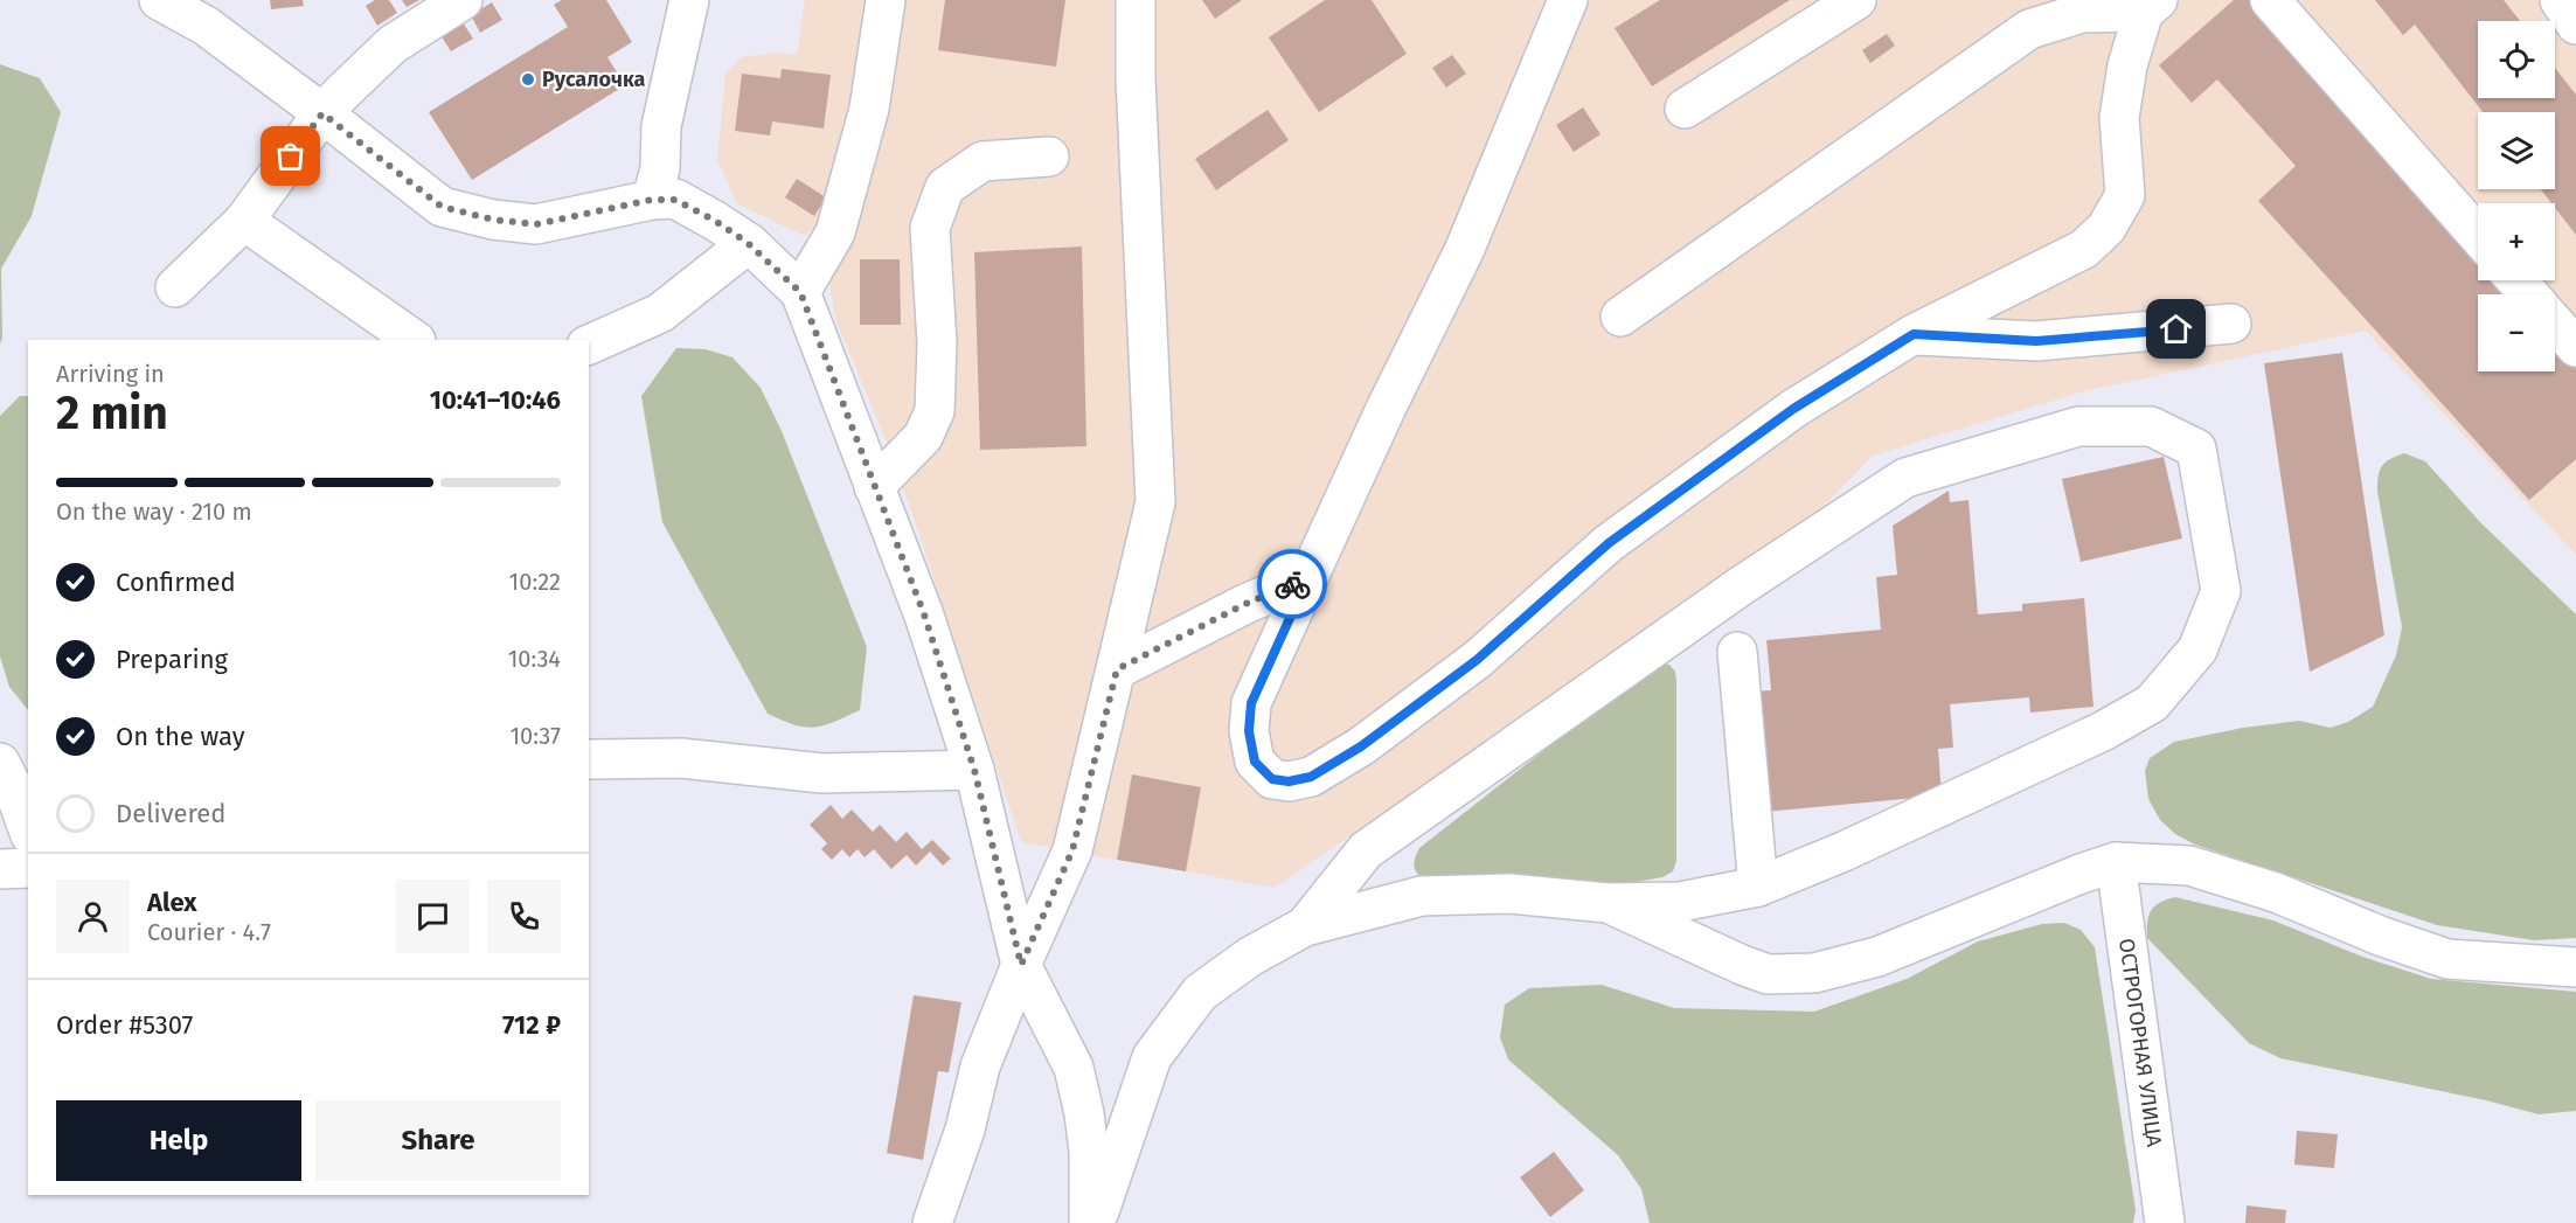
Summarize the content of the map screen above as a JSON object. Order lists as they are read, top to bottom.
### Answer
{
  "streets": {
    "street": ["ОСТРОГОРНАЯ УЛИЦА"]
  },
  "places": ["Русалочка"],
  "page": {
    "map_buttons": ["+", "−"],
    "heading": ["2 min", "Arriving in", "10:41–10:46"],
    "panel": [
      "Alex",
      "Courier · 4.7",
      "Order #5307",
      "712 ₽"
    ],
    "bar": "On the way · 210 m",
    "list": [
      ["Confirmed", "10:22"],
      ["Preparing", "10:34"],
      ["On the way", "10:37"],
      "Delivered"
    ],
    "buttons": ["Help", "Share"]
  }
}
